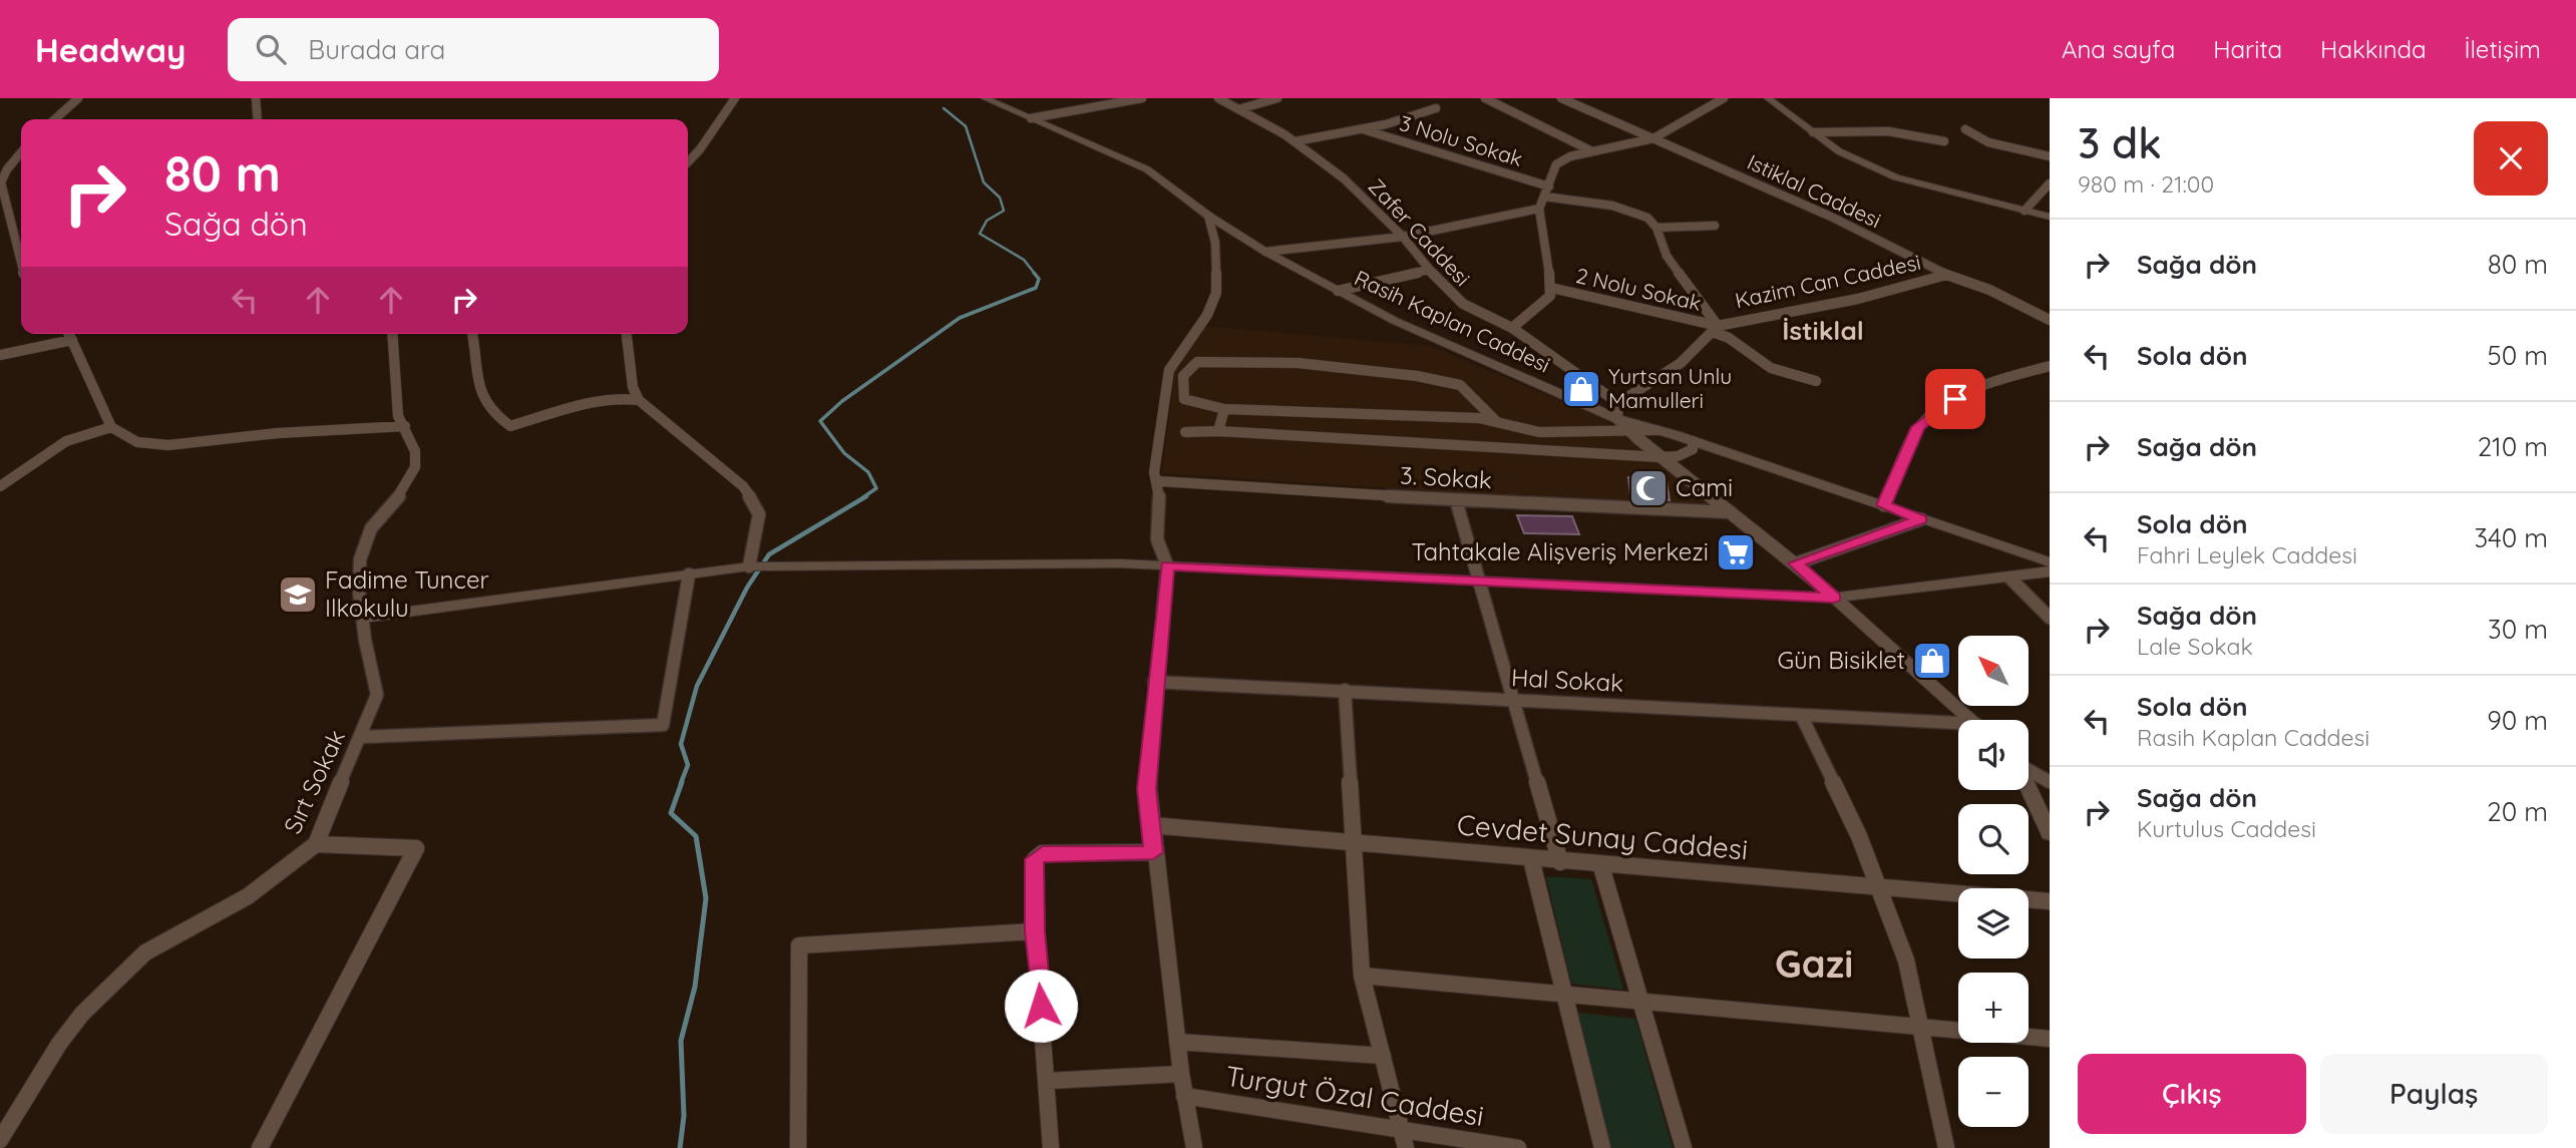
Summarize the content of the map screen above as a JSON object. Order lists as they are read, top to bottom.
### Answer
{
  "streets": {
    "street": [
      "3 Nolu Sokak",
      "Istiklal Caddesi",
      "Zafer Caddesi",
      "Kazim Can Caddesi",
      "2 Nolu Sokak",
      "Rasih Kaplan Caddesi",
      "3. Sokak",
      "Hal Sokak",
      "Sırt Sokak",
      "Cevdet Sunay Caddesi",
      "Turgut Özal Caddesi"
    ]
  },
  "crossings": [
    ["Istiklal Caddesi", "Kazim Can Caddesi"],
    ["Zafer Caddesi", "Kazim Can Caddesi"],
    ["Kazim Can Caddesi", "2 Nolu Sokak"]
  ],
  "districts": ["İstiklal", "Gazi"],
  "places": {
    "shop": ["Yurtsan Unlu Mamulleri", "Gün Bisiklet"],
    "mosque": ["Cami"],
    "supermarket": ["Tahtakale Alişveriş Merkezi"],
    "school or university": ["Fadime Tuncer Ilkokulu"]
  },
  "north": "top left",
  "page": {
    "header": "Headway",
    "search": "Burada ara",
    "nav": [
      "Ana sayfa",
      "Harita",
      "Hakkında",
      "İletişim"
    ],
    "heading": ["3 dk", "980 m · 21:00"],
    "turn": ["80 m", "Sağa dön"],
    "list": [
      {
        "name": "Sağa dön",
        "value": "80 m"
      },
      {
        "name": "Sola dön",
        "value": "50 m"
      },
      {
        "name": "Sağa dön",
        "value": "210 m"
      },
      {
        "name": "Sola dön",
        "note": "Fahri Leylek Caddesi",
        "value": "340 m"
      },
      {
        "name": "Sağa dön",
        "note": "Lale Sokak",
        "value": "30 m"
      },
      {
        "name": "Sola dön",
        "note": "Rasih Kaplan Caddesi",
        "value": "90 m"
      },
      {
        "name": "Sağa dön",
        "note": "Kurtulus Caddesi",
        "value": "20 m"
      }
    ],
    "map_buttons": ["+", "−"],
    "buttons": ["Çıkış", "Paylaş"]
  }
}
